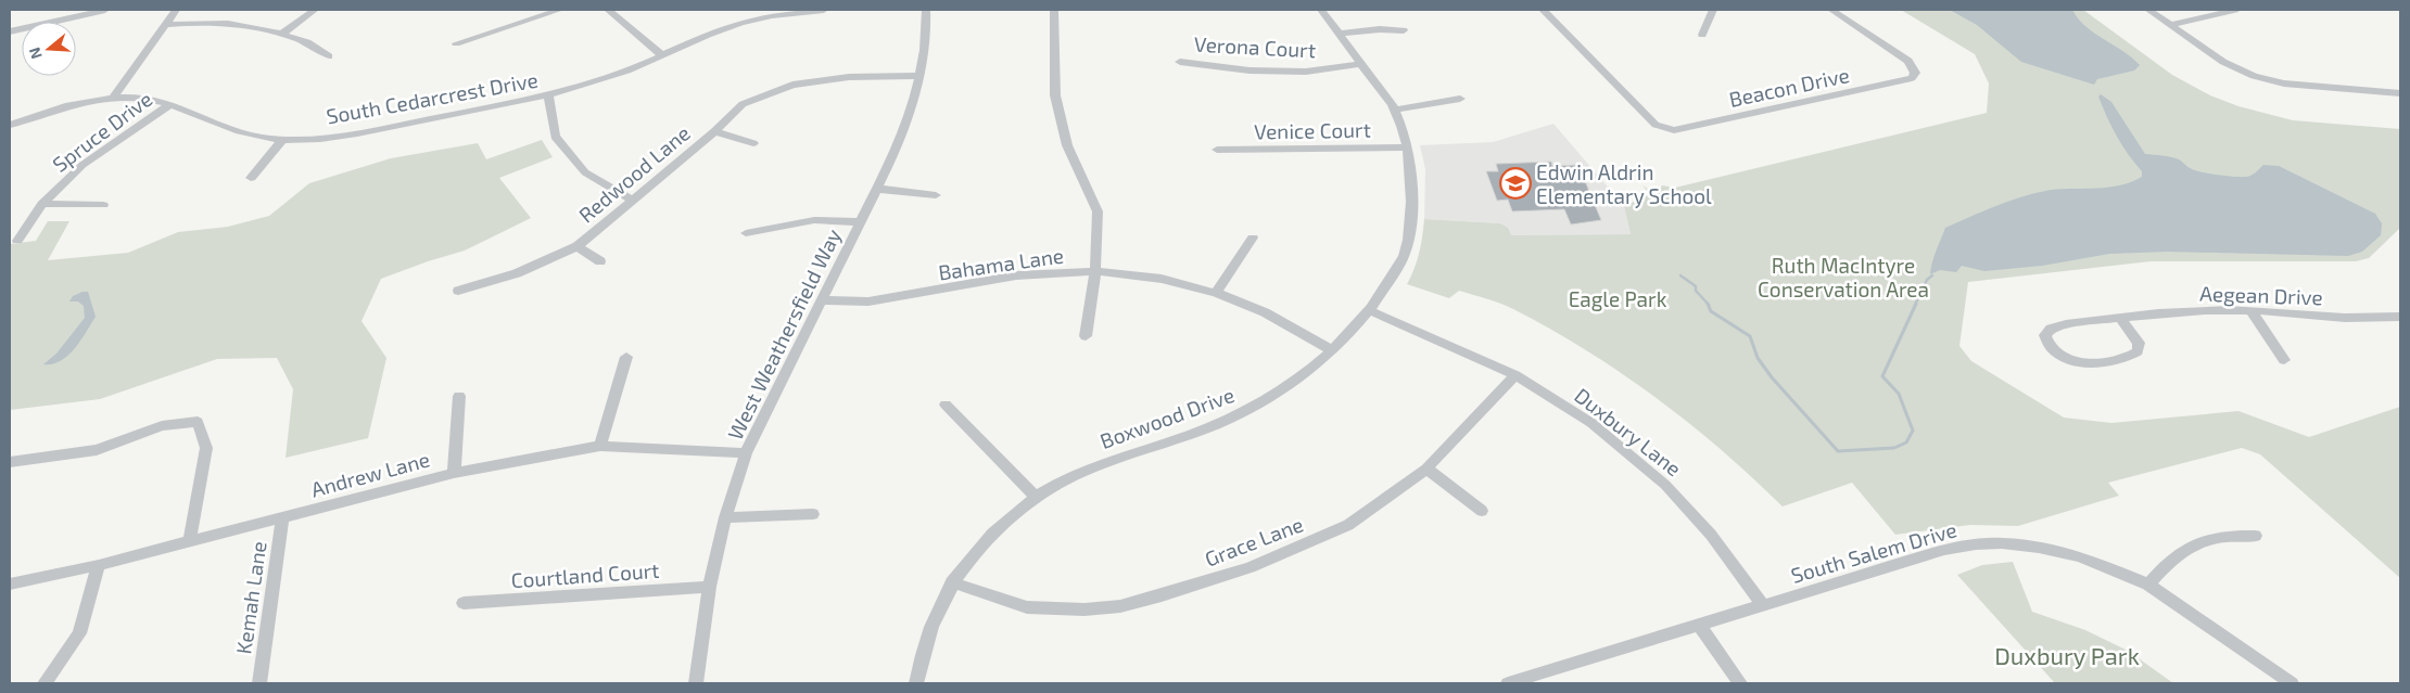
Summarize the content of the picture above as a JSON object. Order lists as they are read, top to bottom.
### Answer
{
  "streets": {
    "street": [
      "Verona Court",
      "Beacon Drive",
      "South Cedarcrest Drive",
      "Venice Court",
      "Spruce Drive",
      "Redwood Lane",
      "Bahama Lane",
      "Aegean Drive",
      "West Weathersfield Way",
      "Boxwood Drive",
      "Duxbury Lane",
      "Andrew Lane",
      "Grace Lane",
      "South Salem Drive",
      "Courtland Court",
      "Kemah Lane"
    ]
  },
  "crossings": [
    ["Verona Court", "Boxwood Drive"],
    ["South Cedarcrest Drive", "Spruce Drive"],
    ["Venice Court", "Boxwood Drive"],
    ["Redwood Lane", "West Weathersfield Way"],
    ["Bahama Lane", "West Weathersfield Way"],
    ["Bahama Lane", "Boxwood Drive"],
    ["West Weathersfield Way", "Andrew Lane"],
    ["West Weathersfield Way", "Courtland Court"],
    ["Boxwood Drive", "Duxbury Lane"],
    ["Boxwood Drive", "Grace Lane"],
    ["Duxbury Lane", "Grace Lane"],
    ["Duxbury Lane", "South Salem Drive"],
    ["Andrew Lane", "Kemah Lane"]
  ],
  "parks": ["Ruth MacIntyre Conservation Area", "Eagle Park", "Duxbury Park"],
  "places": {
    "school or university": ["Edwin Aldrin Elementary School"]
  },
  "north": "left"
}
